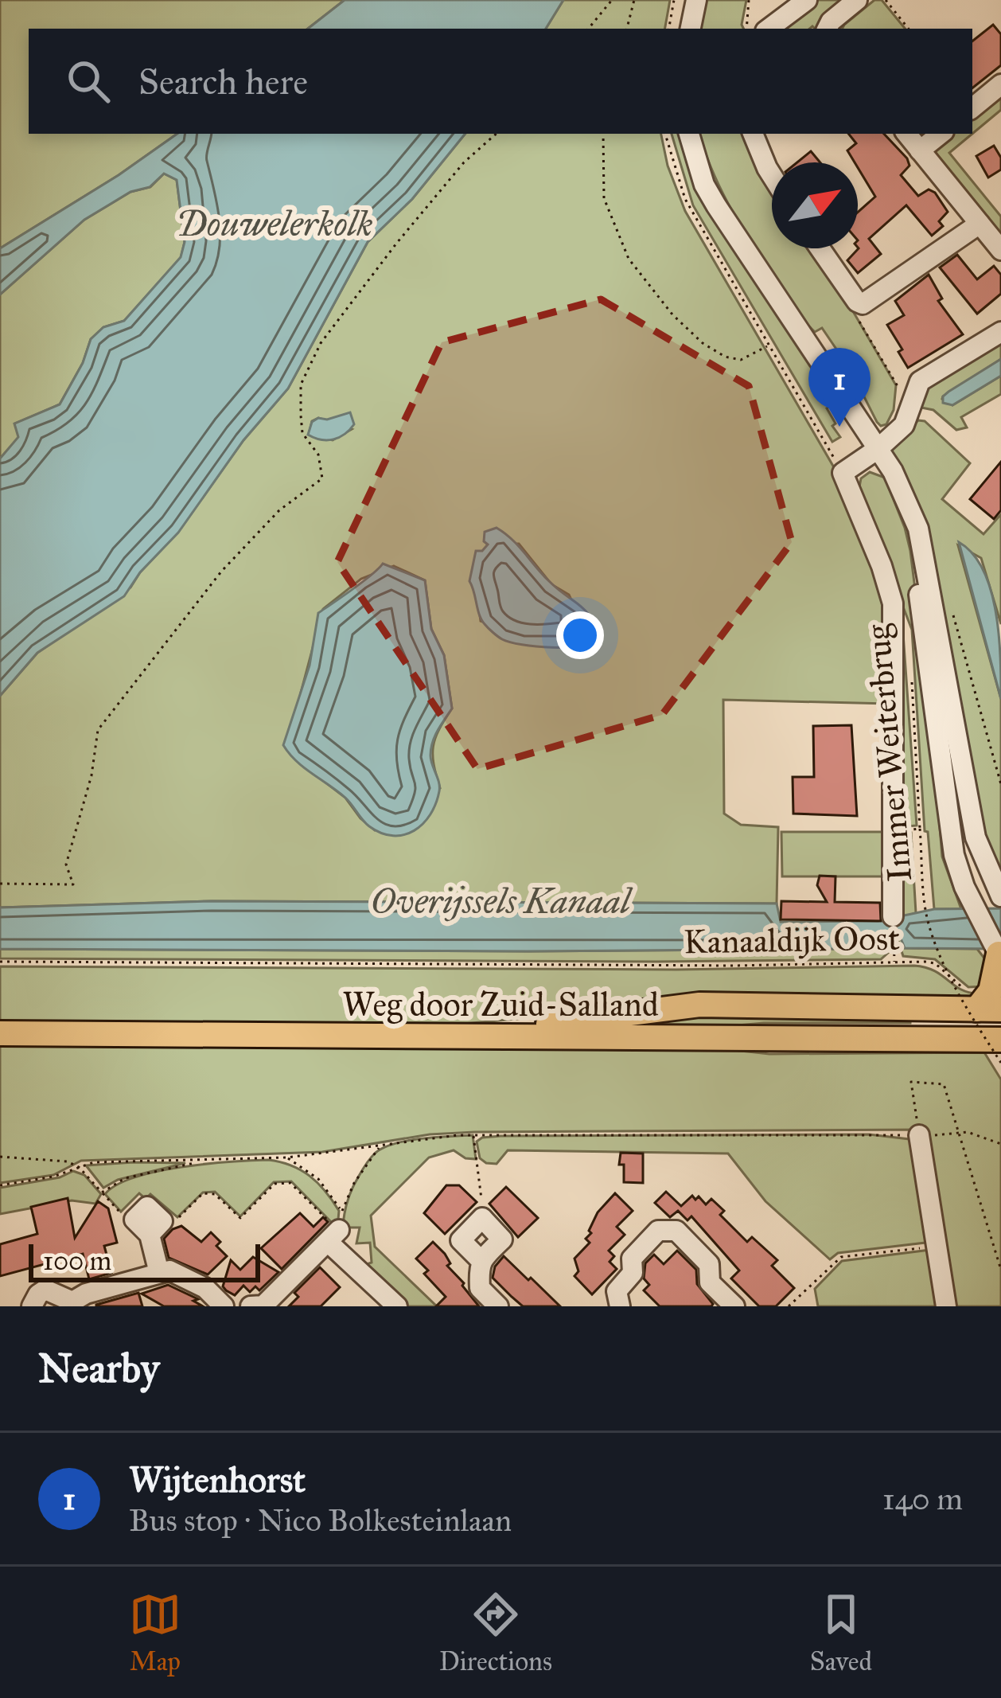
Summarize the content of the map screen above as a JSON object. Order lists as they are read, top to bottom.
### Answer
{
  "streets": {
    "main road": ["Weg door Zuid-Salland"],
    "path": ["Immer Weiterbrug", "Kanaaldijk Oost"]
  },
  "crossings": [
    ["Kanaaldijk Oost", "Weg door Zuid-Salland"]
  ],
  "water": ["Douwelerkolk", "Overijssels Kanaal"],
  "scale_bar": "100 m",
  "north": "top right",
  "page": {
    "search": "Search here",
    "pins": "1",
    "scale": "100 m",
    "heading": "Nearby",
    "list": [
      {
        "mark": "1",
        "name": "Wijtenhorst",
        "note": "Bus stop · Nico Bolkesteinlaan",
        "value": "140 m"
      }
    ],
    "nav": ["Map", "Directions", "Saved"]
  }
}
